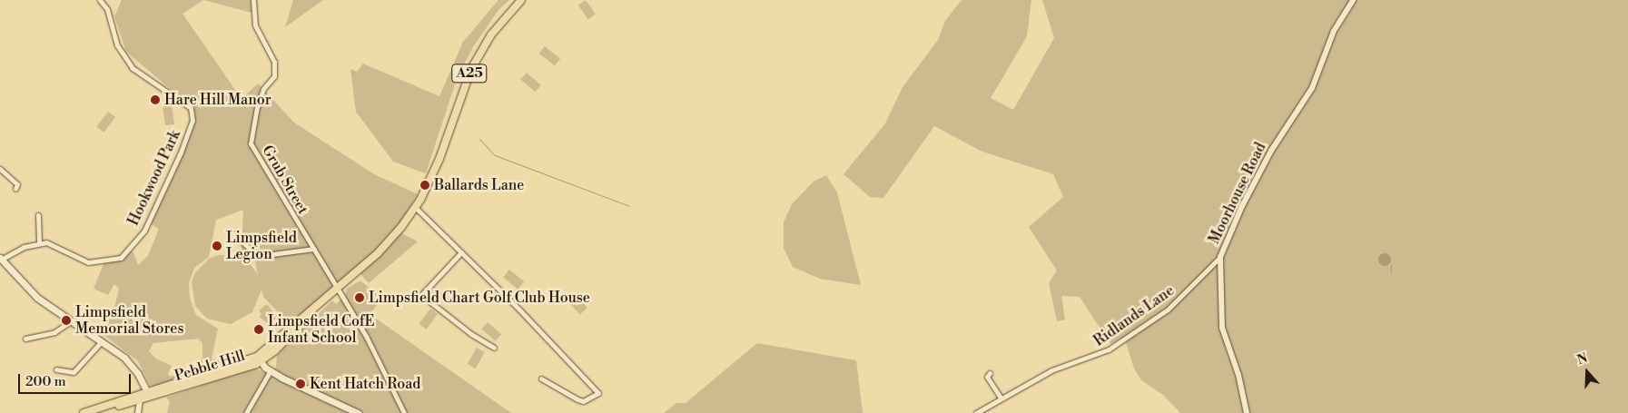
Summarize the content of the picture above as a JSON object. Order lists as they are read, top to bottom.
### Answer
{
  "streets": {
    "main road": ["A25", "Pebble Hill"],
    "street": [
      "Hookwood Park",
      "Grub Street",
      "Moorhouse Road",
      "Ridlands Lane"
    ]
  },
  "crossings": [
    ["A25", "Grub Street"],
    ["A25", "Pebble Hill"],
    ["Moorhouse Road", "Ridlands Lane"]
  ],
  "places": [
    "Hare Hill Manor",
    "Ballards Lane",
    "Limpsfield Legion",
    "Limpsfield Chart Golf Club House",
    "Limpsfield Memorial Stores",
    "Limpsfield CofE Infant School",
    "Kent Hatch Road"
  ],
  "scale_bar": "200 m",
  "north": "top"
}
